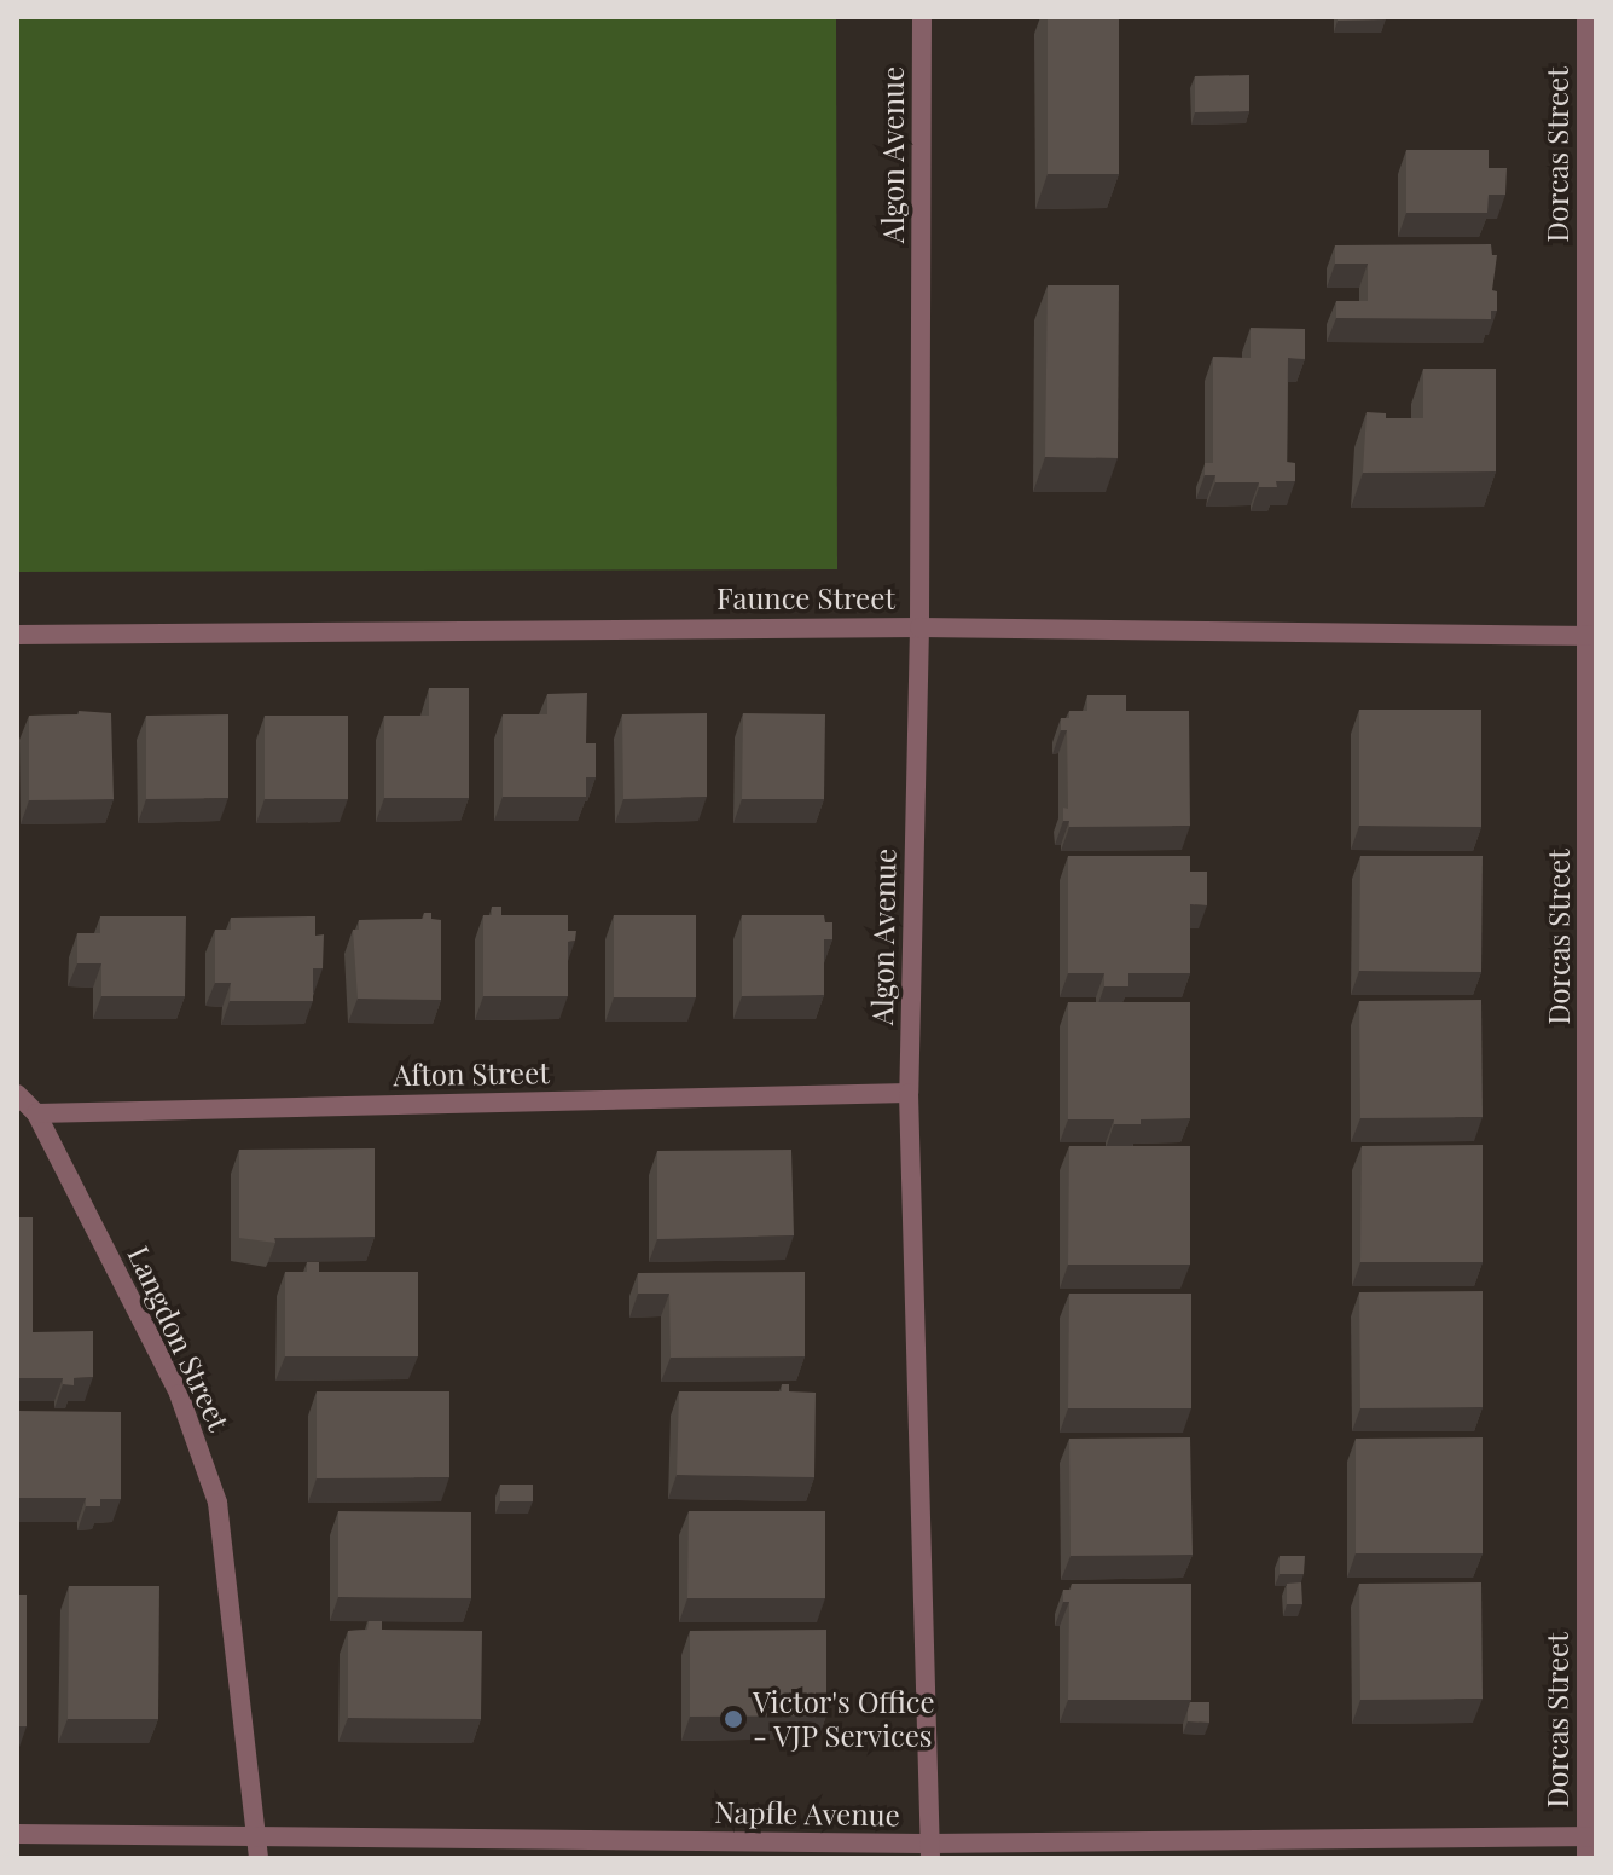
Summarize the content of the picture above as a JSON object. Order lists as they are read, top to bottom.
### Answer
{
  "streets": {
    "street": [
      "Algon Avenue",
      "Dorcas Street",
      "Faunce Street",
      "Afton Street",
      "Langdon Street",
      "Napfle Avenue"
    ]
  },
  "crossings": [
    ["Algon Avenue", "Faunce Street"],
    ["Algon Avenue", "Afton Street"],
    ["Algon Avenue", "Napfle Avenue"],
    ["Dorcas Street", "Faunce Street"],
    ["Dorcas Street", "Napfle Avenue"],
    ["Afton Street", "Langdon Street"],
    ["Langdon Street", "Napfle Avenue"]
  ],
  "places": ["Victor's Office - VJP Services"]
}
